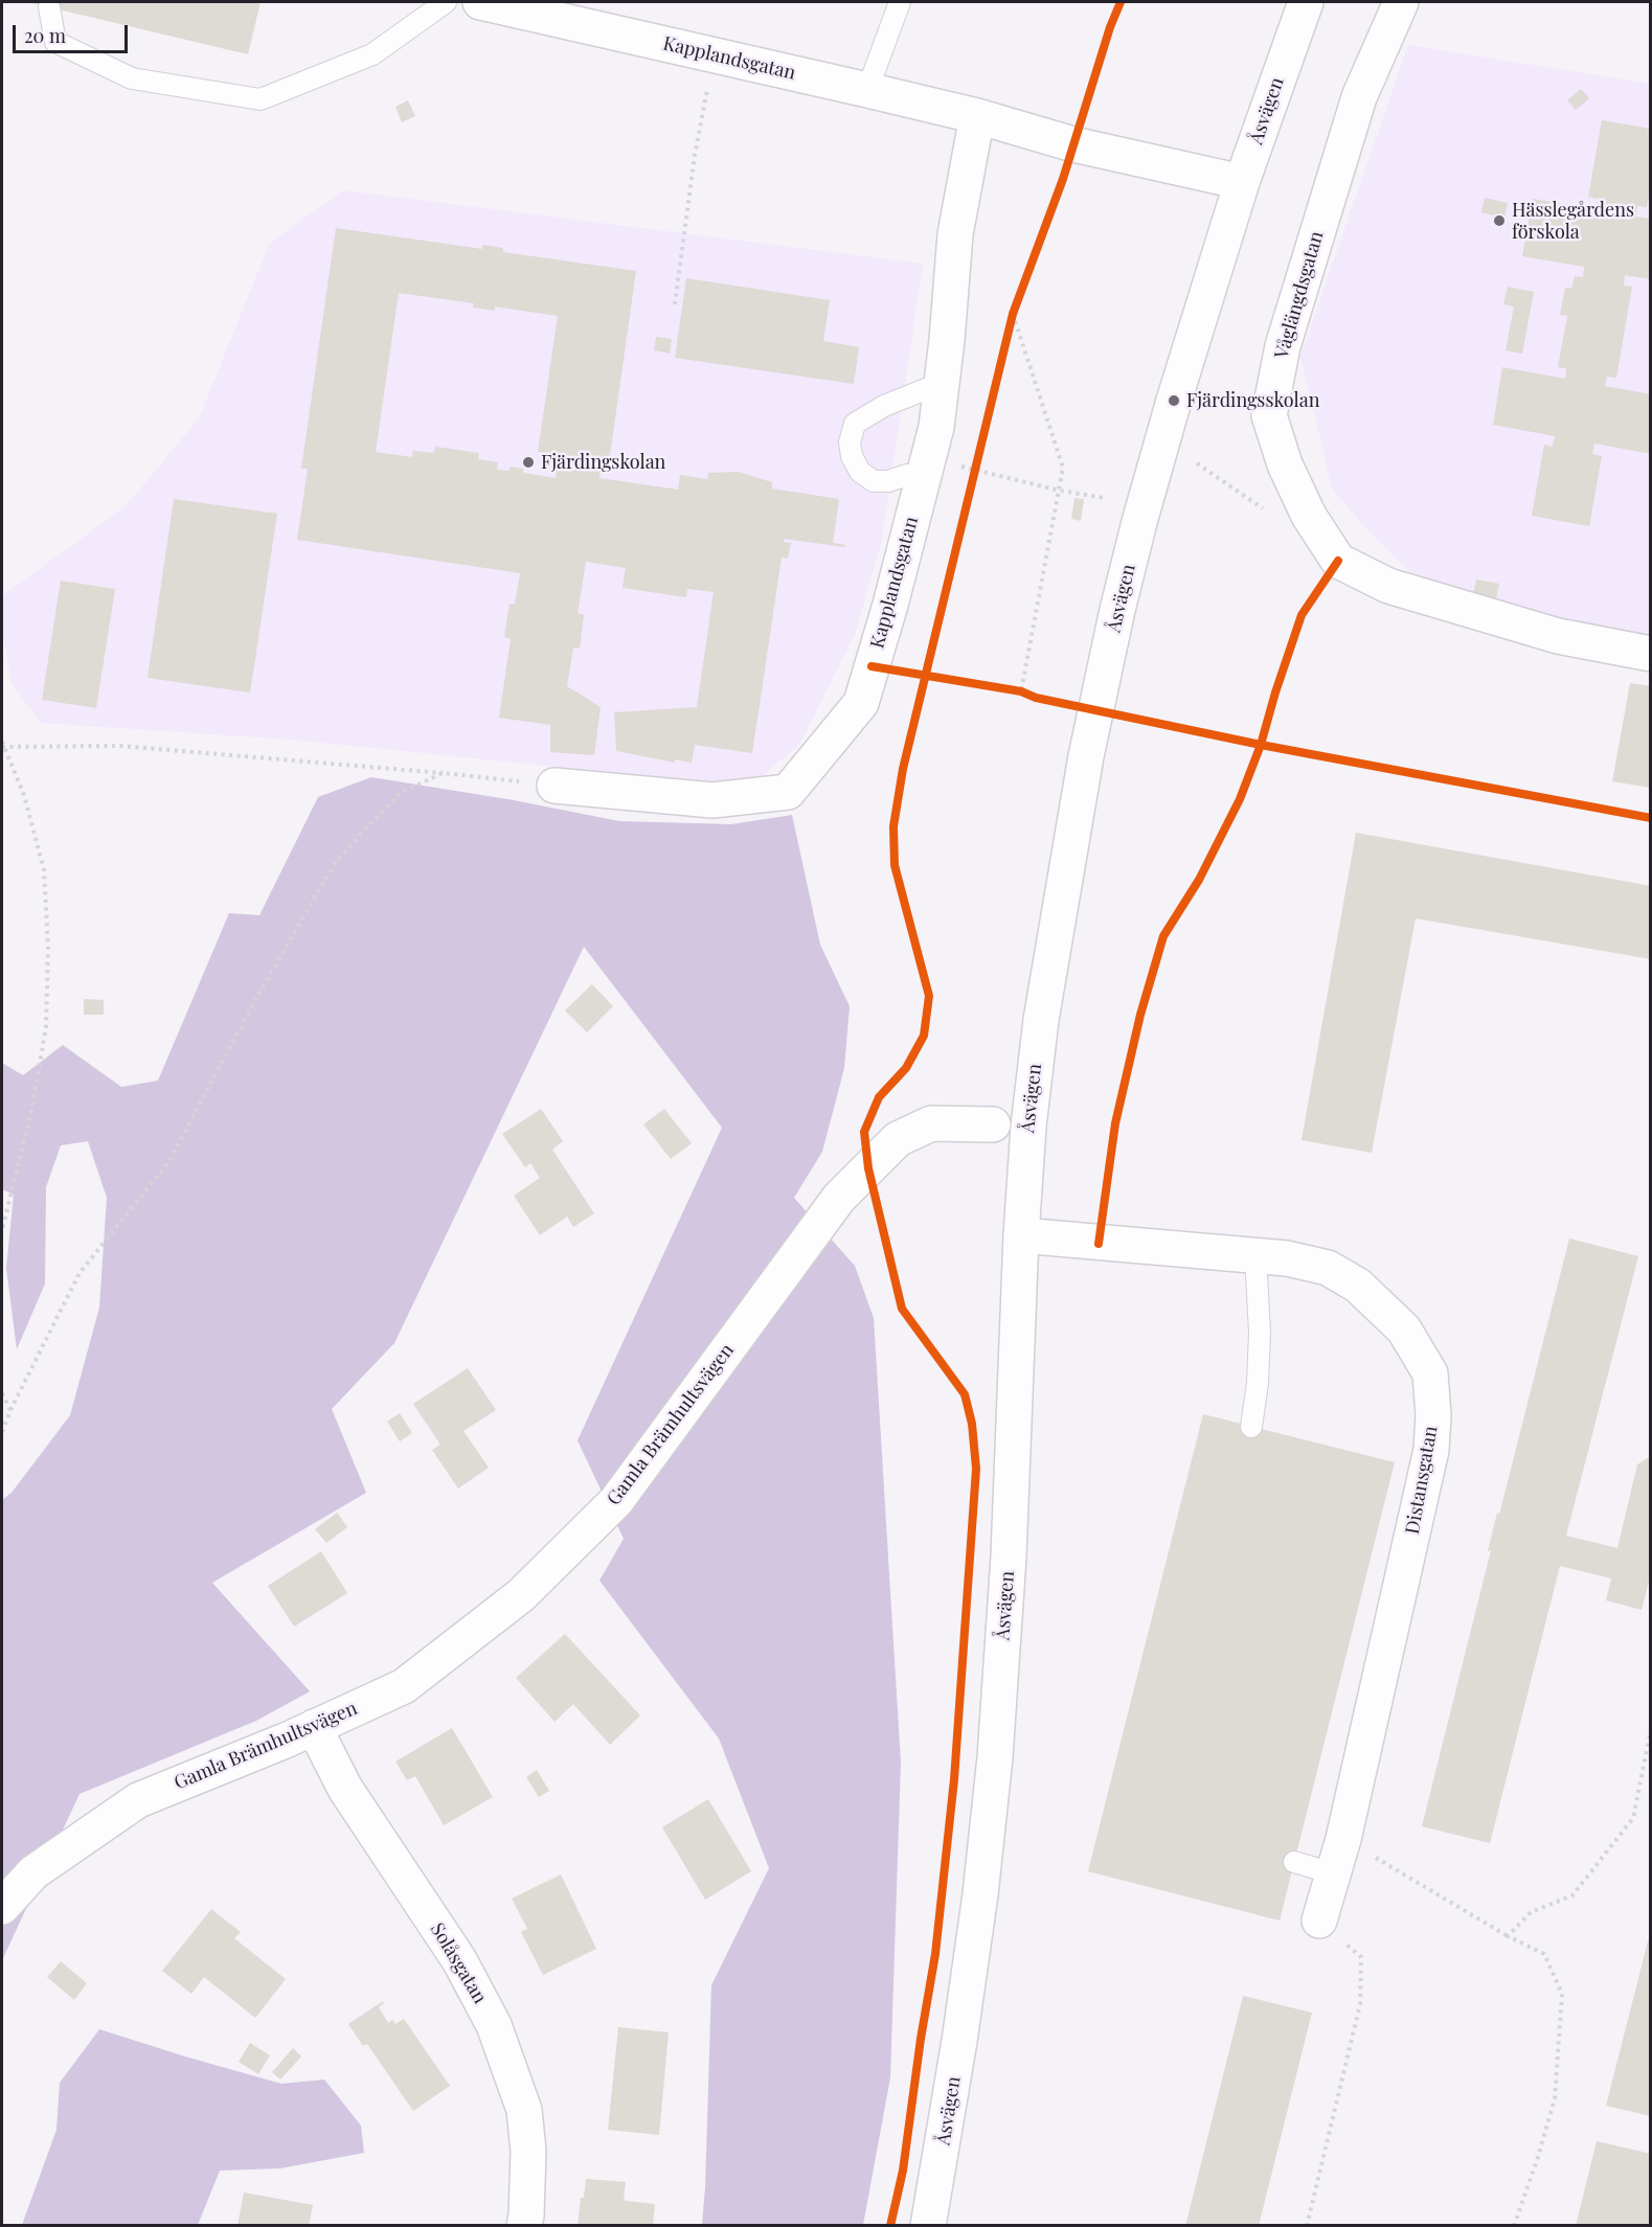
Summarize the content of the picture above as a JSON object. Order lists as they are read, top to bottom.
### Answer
{
  "streets": {
    "street": [
      "Kapplandsgatan",
      "Åsvägen",
      "Våglängdsgatan",
      "Gamla Brämhultsvägen",
      "Distansgatan",
      "Solåsgatan"
    ]
  },
  "crossings": [
    ["Kapplandsgatan", "Åsvägen"],
    ["Åsvägen", "Distansgatan"],
    ["Gamla Brämhultsvägen", "Solåsgatan"]
  ],
  "places": ["Hässlegårdens förskola", "Fjärdingsskolan", "Fjärdingskolan"],
  "scale_bar": "20 m"
}
